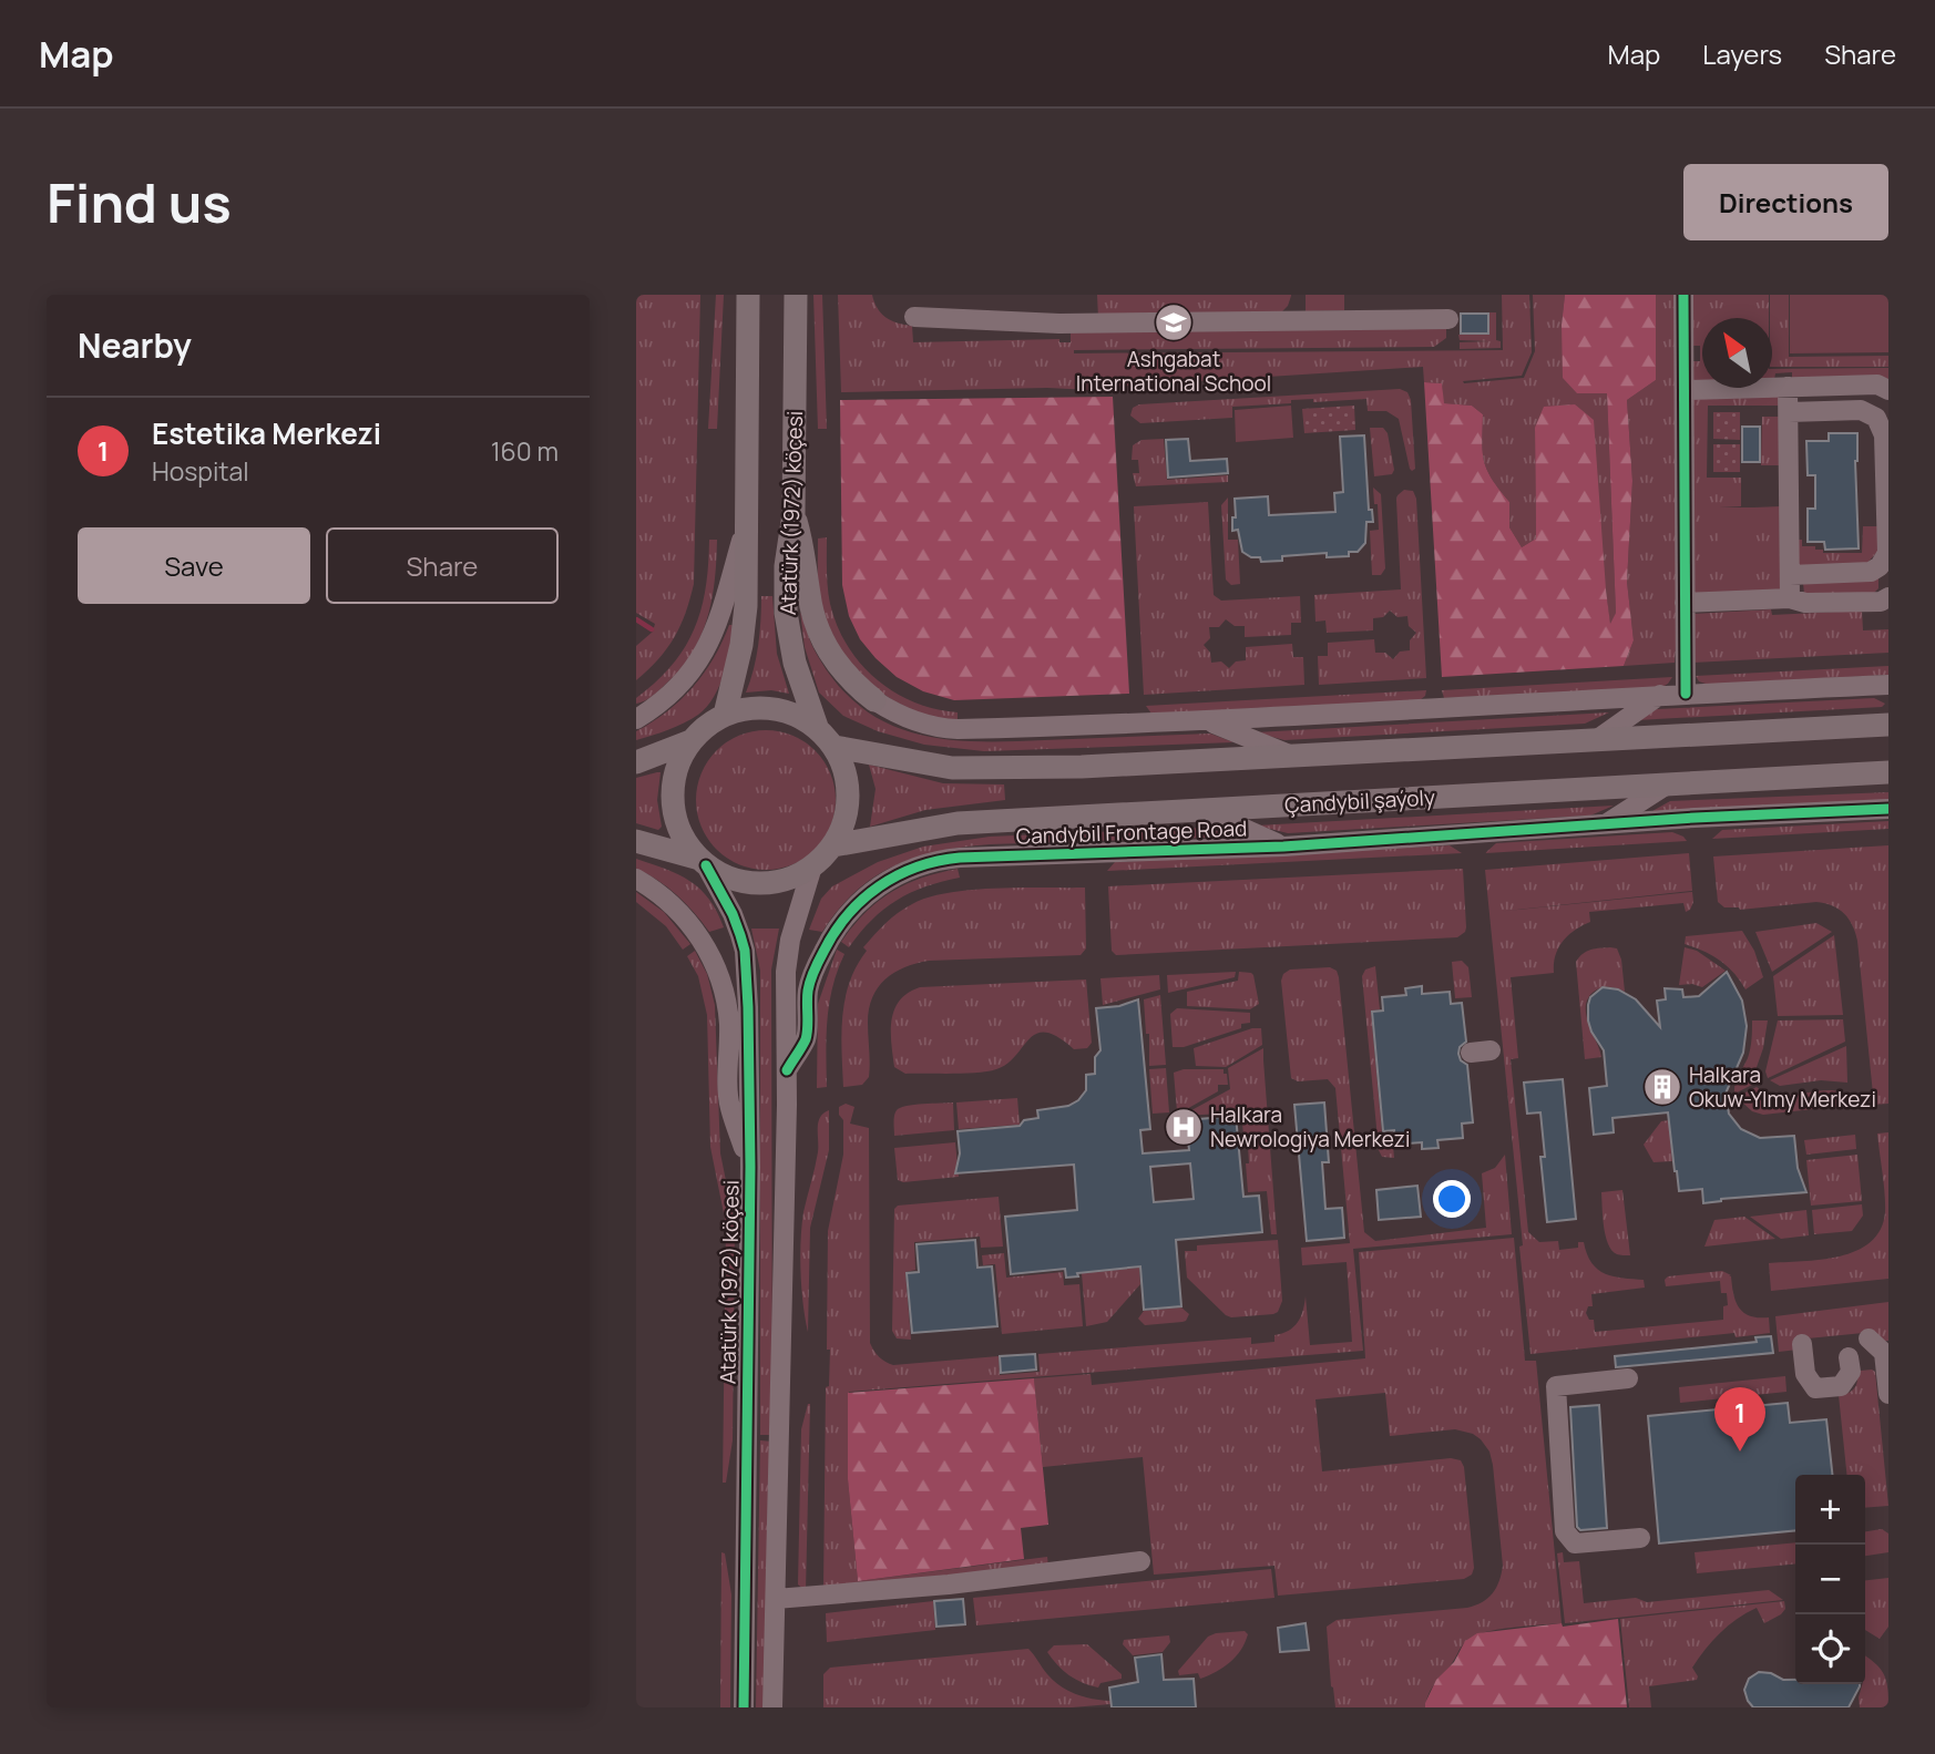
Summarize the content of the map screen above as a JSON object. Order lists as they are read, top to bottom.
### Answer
{
  "streets": {
    "main road": ["Atatürk (1972) köçesi", "Çandybil şaýoly"],
    "street": ["Candybil Frontage Road"]
  },
  "crossings": [
    ["Atatürk (1972) köçesi", "Çandybil şaýoly"]
  ],
  "places": {
    "school or university": ["Ashgabat International School"],
    "building": ["Halkara Okuw-Ylmy Merkezi"],
    "hospital": ["Halkara Newrologiya Merkezi"]
  },
  "north": "top left",
  "page": {
    "header": "Map",
    "nav": ["Map", "Layers", "Share"],
    "buttons": [
      "Directions",
      ["Save", "Share"]
    ],
    "title": "Find us",
    "heading": "Nearby",
    "list": [
      {
        "mark": "1",
        "name": "Estetika Merkezi",
        "note": "Hospital",
        "value": "160 m"
      }
    ],
    "pins": "1",
    "map_buttons": ["+", "−"]
  }
}
